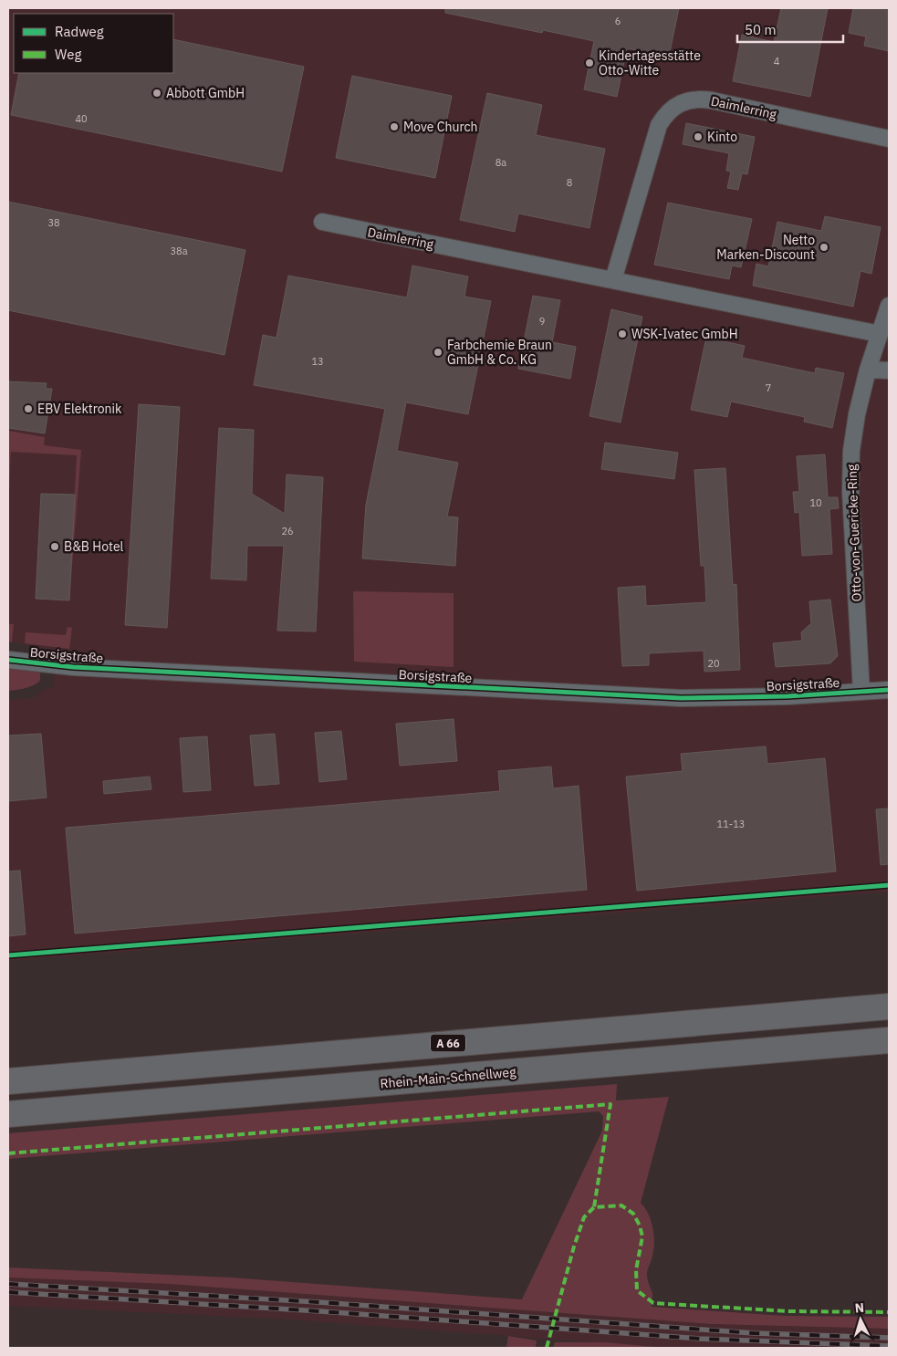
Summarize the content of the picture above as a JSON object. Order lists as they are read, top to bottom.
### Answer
{
  "streets": {
    "highway": ["A 66", "Rhein-Main-Schnellweg"],
    "street": ["Daimlerring", "Otto-von-Guericke-Ring", "Borsigstraße"]
  },
  "crossings": [
    ["Otto-von-Guericke-Ring", "Borsigstraße"]
  ],
  "places": [
    "Kindertagesstätte Otto-Witte",
    "Abbott GmbH",
    "Move Church",
    "Kinto",
    "Netto Marken-Discount",
    "WSK-Ivatec GmbH",
    "Farbchemie Braun GmbH & Co. KG",
    "EBV Elektronik",
    "B&B Hotel"
  ],
  "house_numbers": [
    "6",
    "4",
    "40",
    "8a",
    "8",
    "38",
    "38a",
    "9",
    "13",
    "7",
    "10",
    "26",
    "20",
    "11-13"
  ],
  "legend": ["Radweg", "Weg"],
  "scale_bar": "50 m",
  "north": "top"
}
